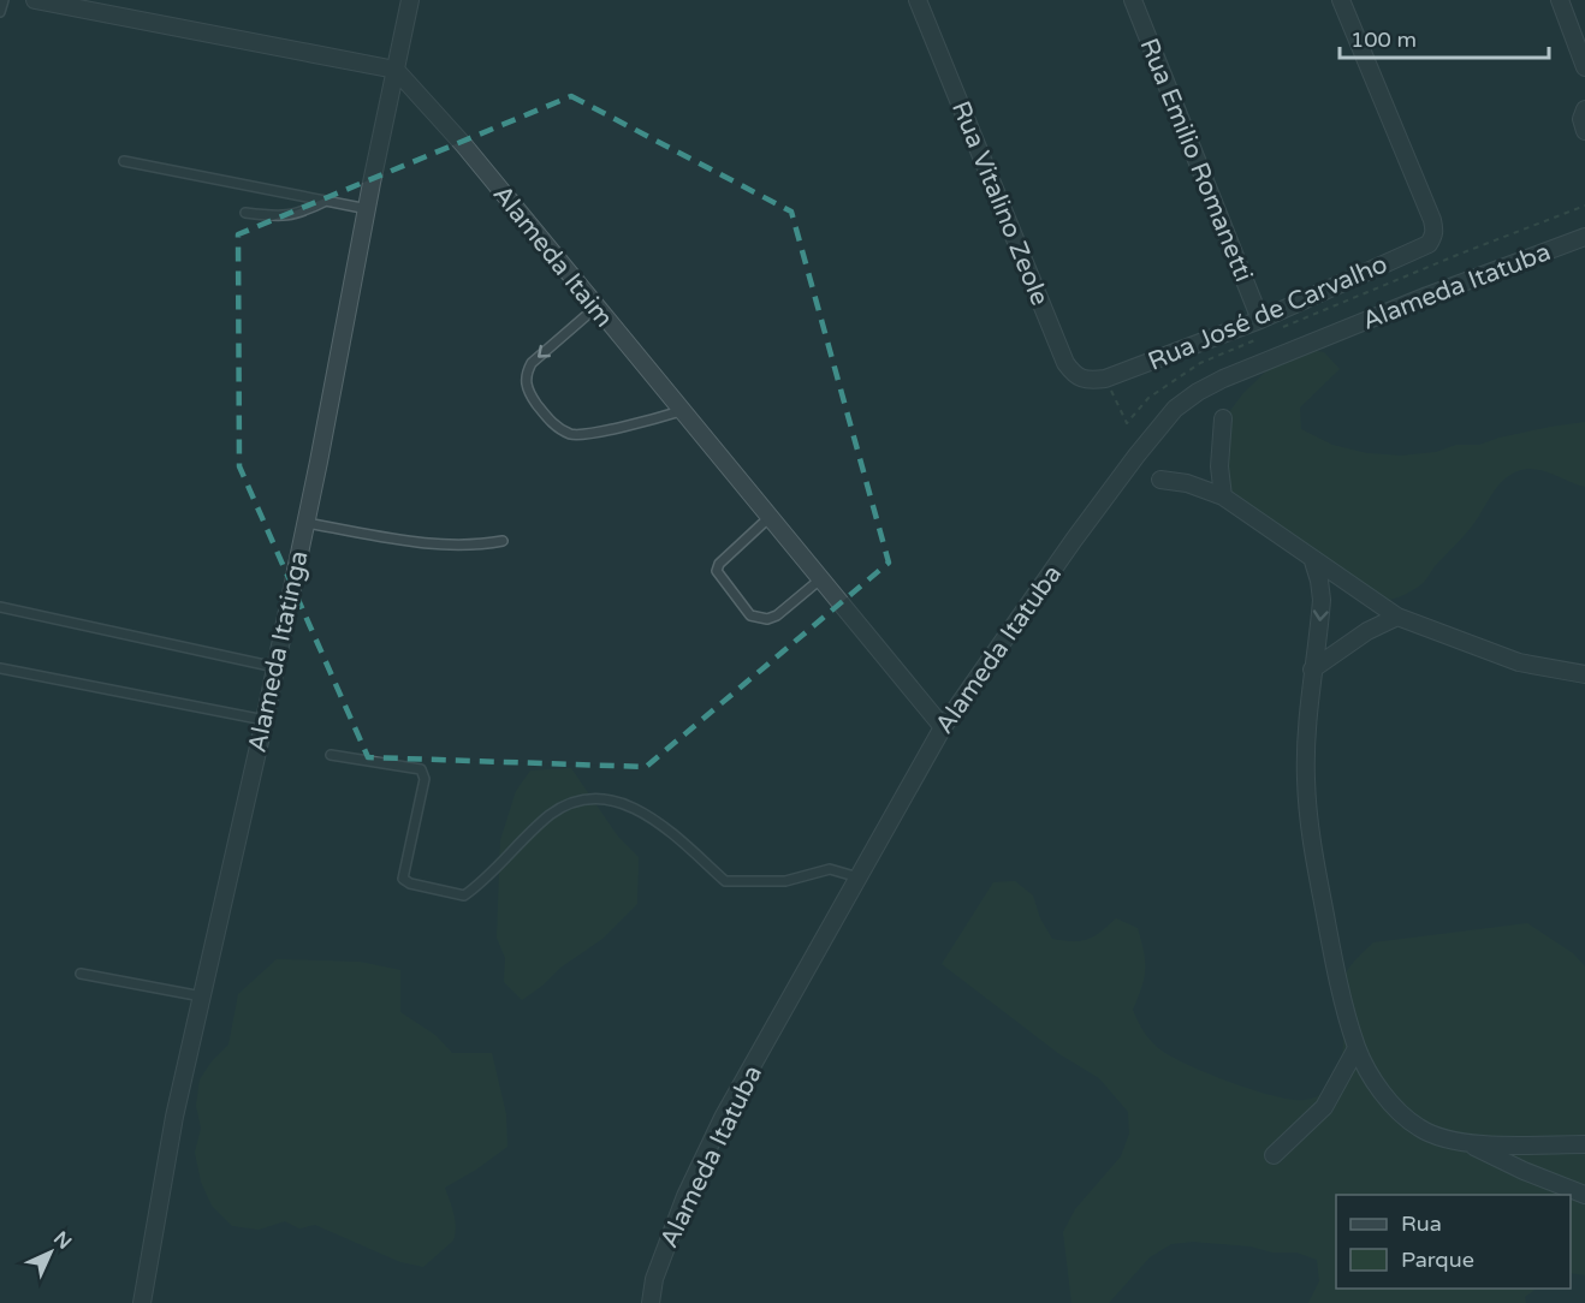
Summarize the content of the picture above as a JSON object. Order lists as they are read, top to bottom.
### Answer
{
  "streets": {
    "street": [
      "Rua Emilio Romanetti",
      "Rua Vitalino Zeole",
      "Alameda Itaim",
      "Alameda Itatuba",
      "Rua José de Carvalho",
      "Alameda Itatinga"
    ]
  },
  "crossings": [
    ["Rua Emilio Romanetti", "Rua José de Carvalho"],
    ["Rua Vitalino Zeole", "Rua José de Carvalho"],
    ["Alameda Itaim", "Alameda Itatuba"],
    ["Alameda Itaim", "Alameda Itatinga"]
  ],
  "legend": ["Rua", "Parque"],
  "scale_bar": "100 m",
  "north": "top right"
}
